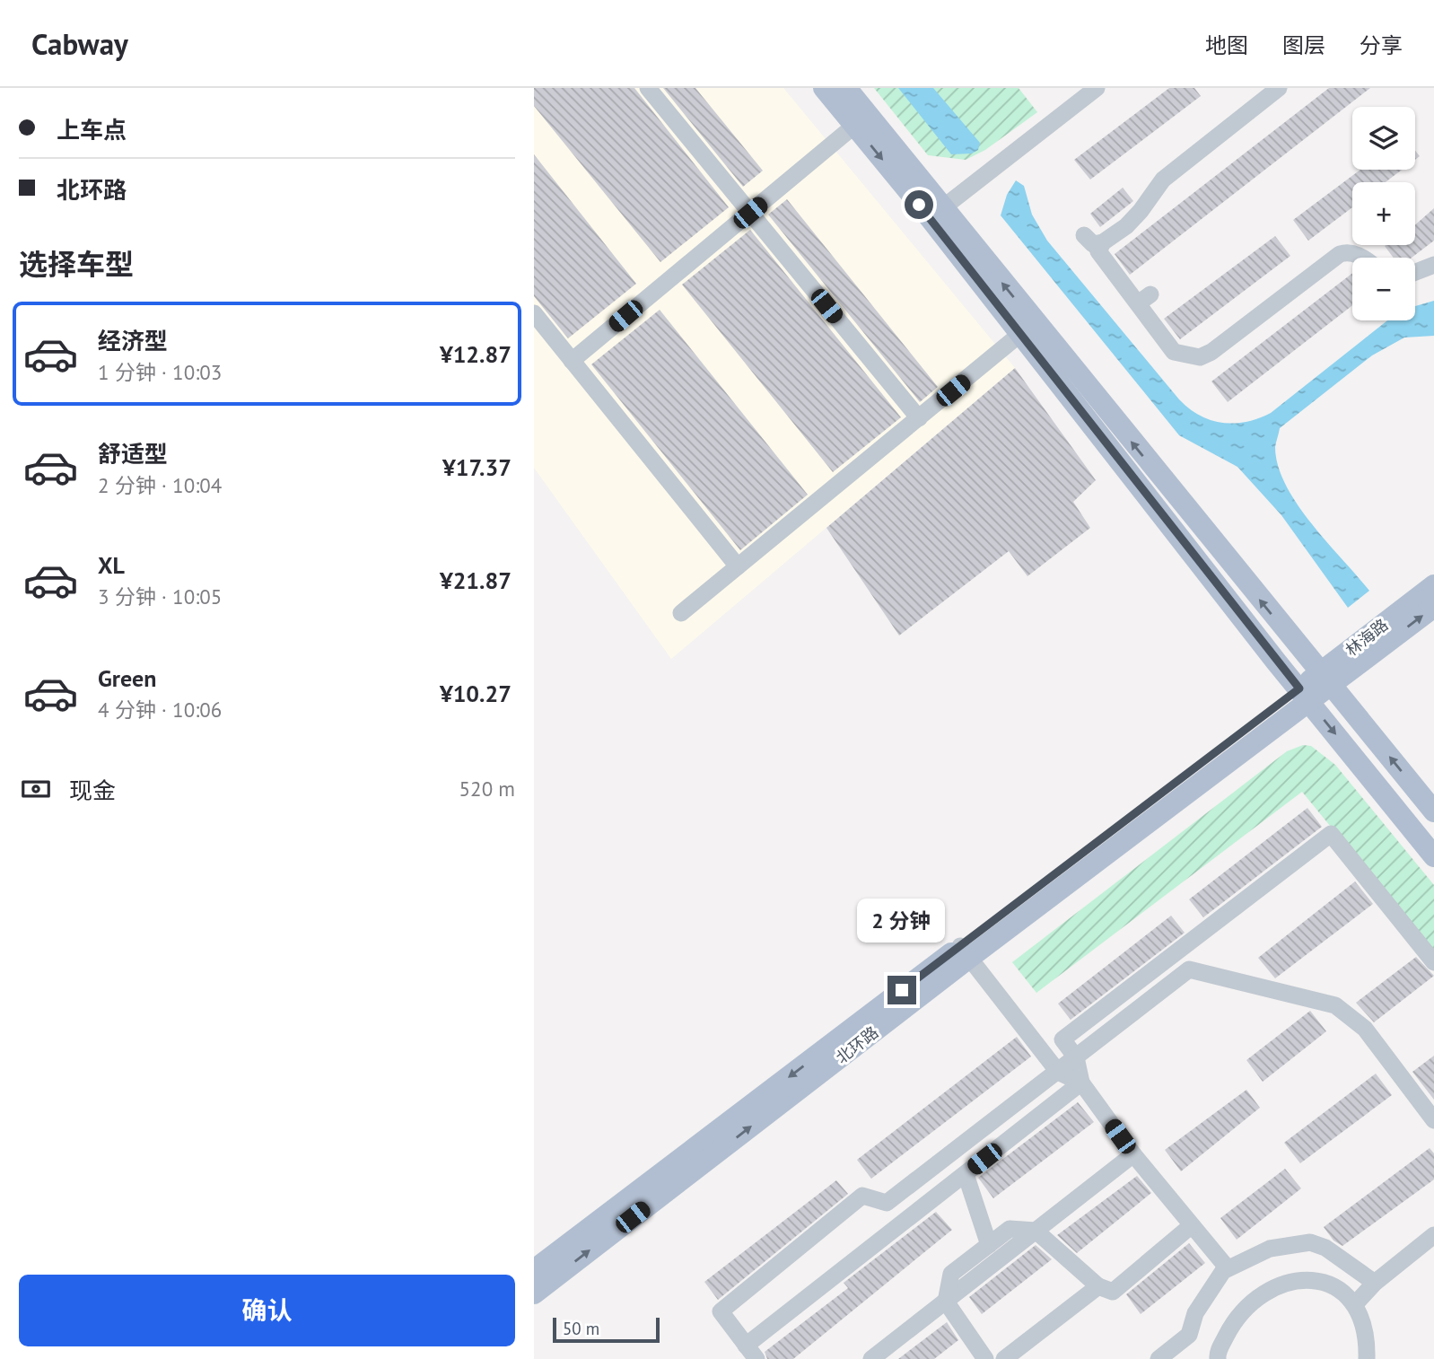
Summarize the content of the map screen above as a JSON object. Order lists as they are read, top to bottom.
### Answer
{
  "streets": {
    "main road": ["林海路", "北环路"]
  },
  "crossings": [
    ["林海路", "北环路"]
  ],
  "scale_bar": "50 m",
  "page": {
    "header": "Cabway",
    "nav": ["地图", "图层", "分享"],
    "banner": ["上车点", "北环路"],
    "map_buttons": ["+", "−"],
    "heading": "选择车型",
    "list": [
      {
        "name": "经济型",
        "note": "1 分钟 · 10:03",
        "value": "¥12.87"
      },
      {
        "name": "舒适型",
        "note": "2 分钟 · 10:04",
        "value": "¥17.37"
      },
      {
        "name": "XL",
        "note": "3 分钟 · 10:05",
        "value": "¥21.87"
      },
      {
        "name": "Green",
        "note": "4 分钟 · 10:06",
        "value": "¥10.27"
      }
    ],
    "pay": ["现金", "520 m"],
    "bubble": "2 分钟",
    "buttons": "确认",
    "scale": "50 m"
  }
}
